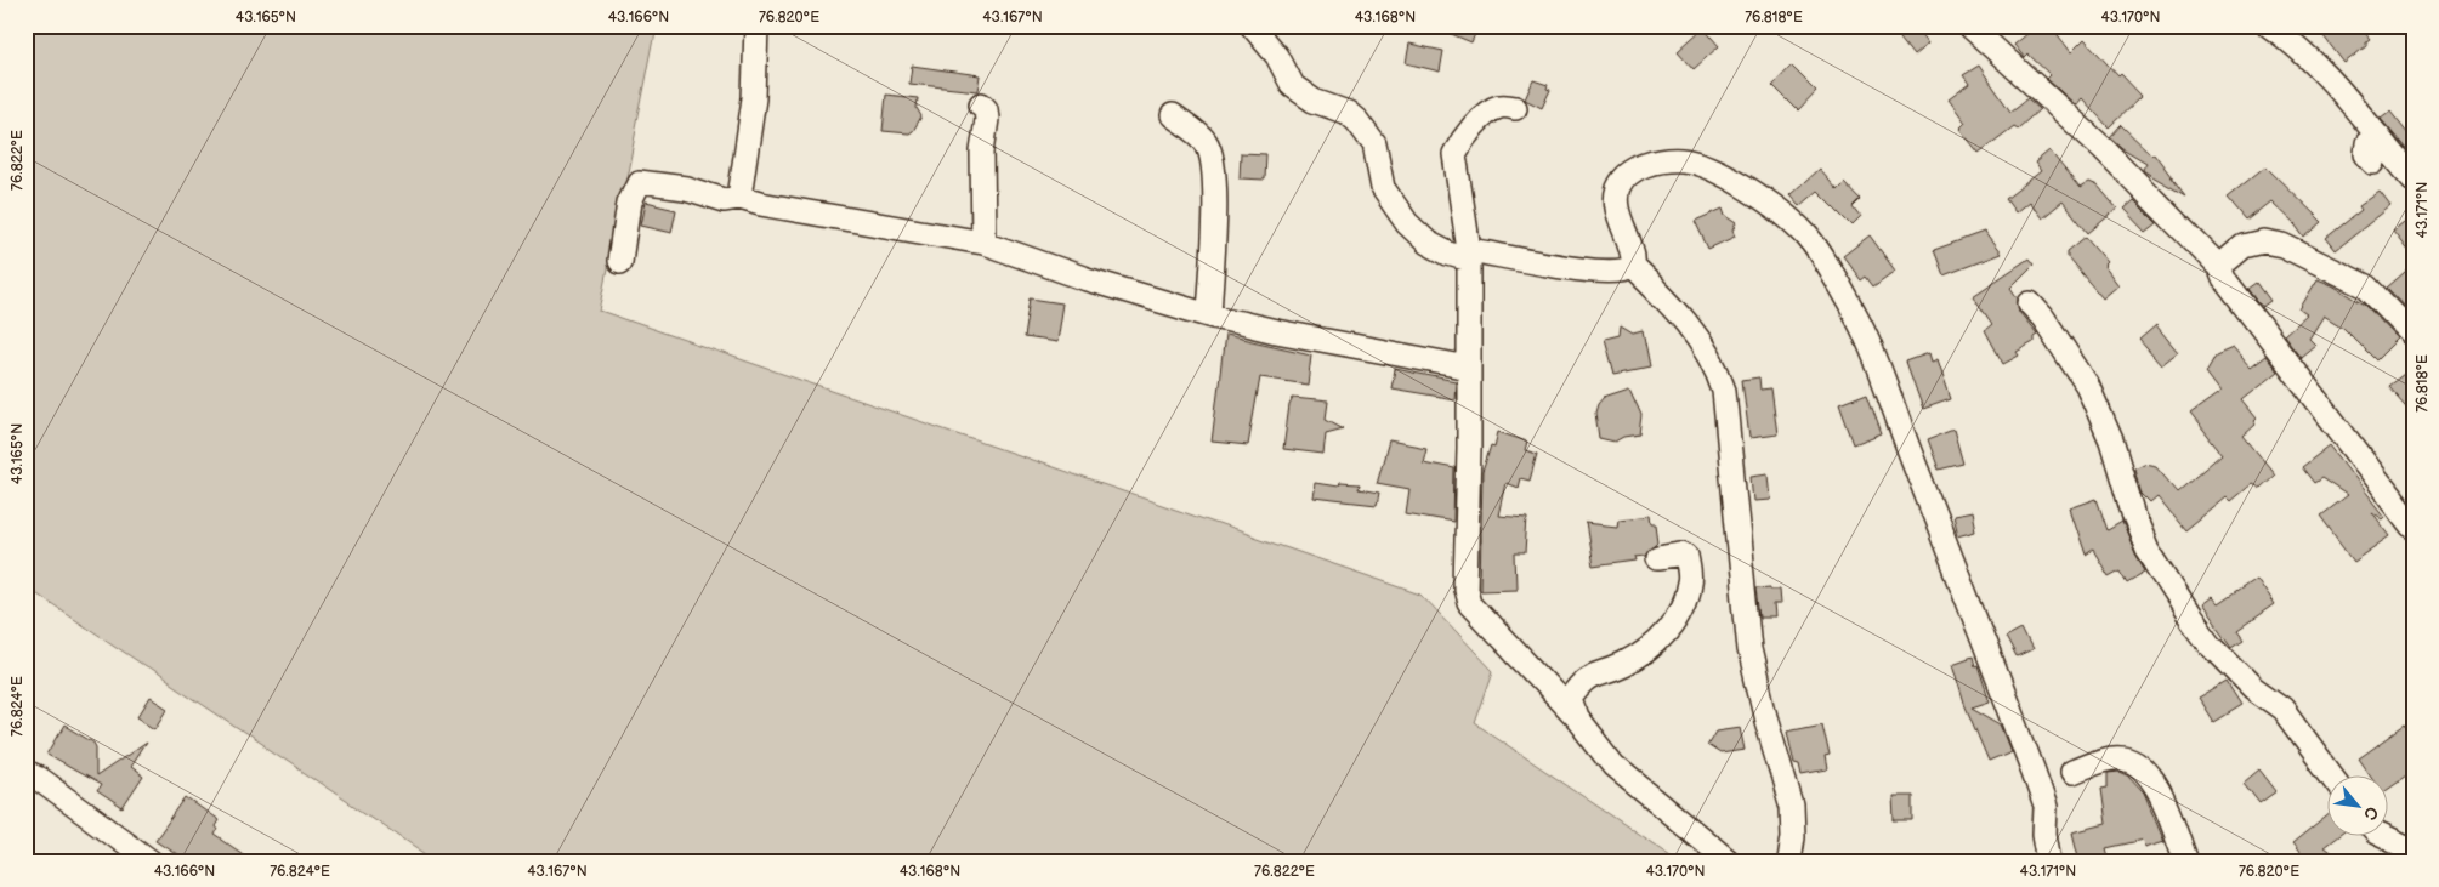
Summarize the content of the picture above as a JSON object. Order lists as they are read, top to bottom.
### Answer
{
  "north": "bottom right",
  "coordinates": [
    "43.165°N",
    "43.166°N",
    "76.820°E",
    "43.167°N",
    "43.168°N",
    "76.818°E",
    "43.170°N",
    "76.822°E",
    "43.171°N",
    "76.824°E"
  ]
}
